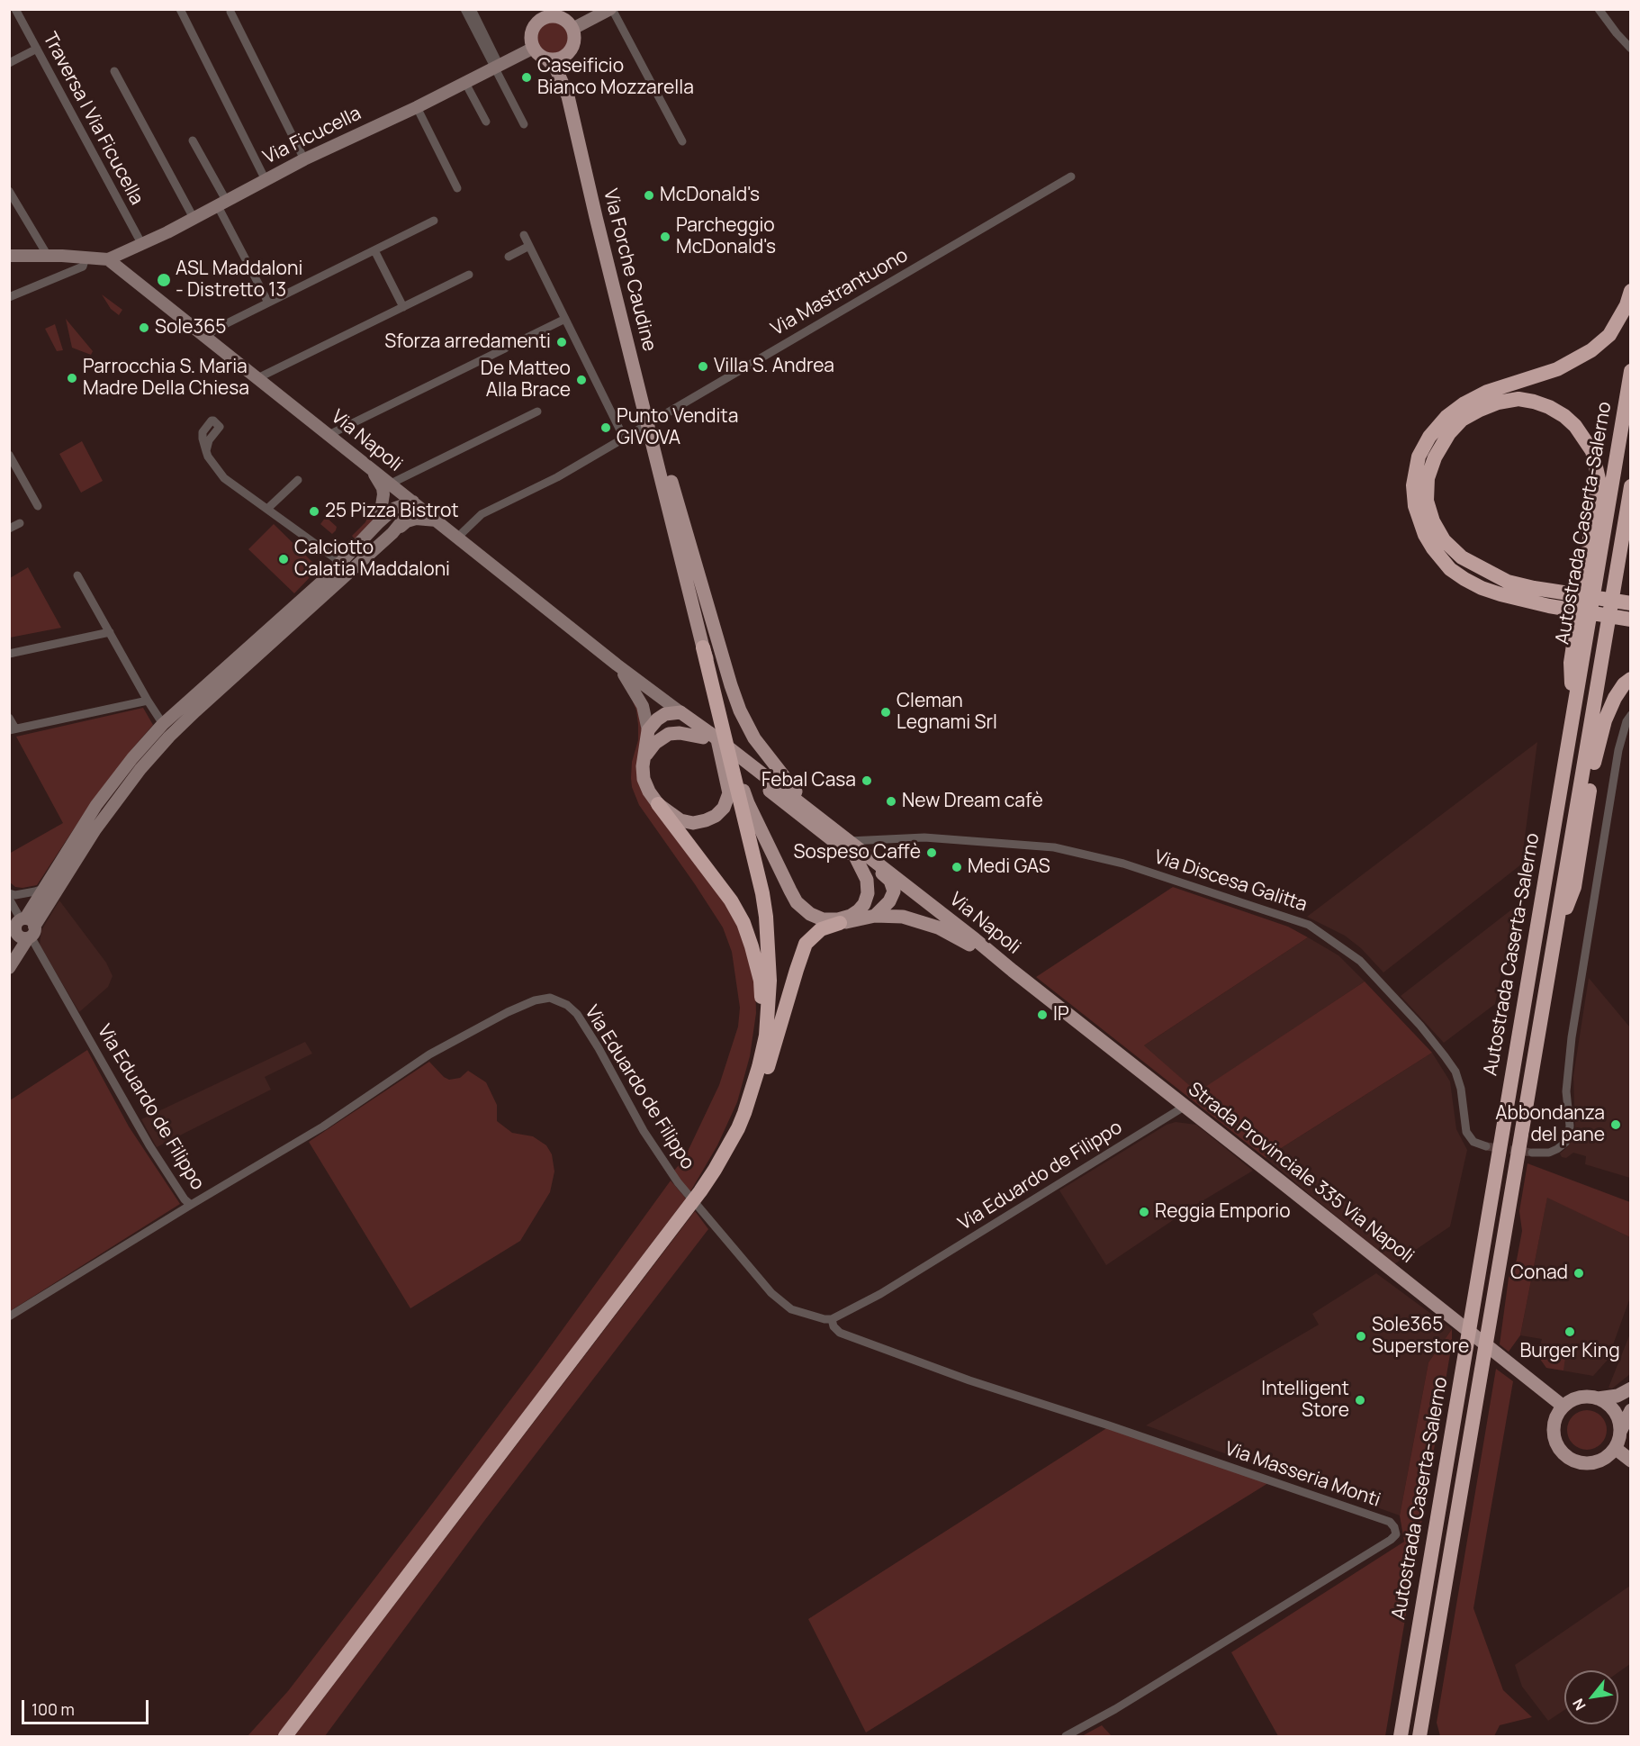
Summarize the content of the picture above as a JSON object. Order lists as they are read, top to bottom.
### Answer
{
  "streets": {
    "highway": ["Autostrada Caserta-Salerno"],
    "main road": ["Via Forche Caudine", "Via Napoli", "Strada Provinciale 335 Via Napoli"],
    "street": [
      "Traversa I Via Ficucella",
      "Via Ficucella",
      "Via Mastrantuono",
      "Via Discesa Galitta",
      "Via Eduardo de Filippo",
      "Via Masseria Monti"
    ]
  },
  "crossings": [
    ["Traversa I Via Ficucella", "Via Ficucella"],
    ["Via Ficucella", "Via Forche Caudine"],
    ["Via Ficucella", "Via Napoli"],
    ["Via Forche Caudine", "Via Mastrantuono"],
    ["Via Mastrantuono", "Via Napoli"],
    ["Via Napoli", "Via Discesa Galitta"],
    ["Via Napoli", "Strada Provinciale 335 Via Napoli"],
    ["Via Eduardo de Filippo", "Strada Provinciale 335 Via Napoli"],
    ["Via Eduardo de Filippo", "Via Masseria Monti"]
  ],
  "places": [
    "Caseificio Bianco Mozzarella",
    "McDonald's",
    "Parcheggio McDonald's",
    "ASL Maddaloni - Distretto 13",
    "Sole365",
    "Sforza arredamenti",
    "Villa S. Andrea",
    "Parrocchia S. Maria Madre Della Chiesa",
    "De Matteo Alla Brace",
    "Punto Vendita GIVOVA",
    "25 Pizza Bistrot",
    "Calciotto Calatia Maddaloni",
    "Cleman Legnami Srl",
    "Febal Casa",
    "New Dream cafè",
    "Sospeso Caffè",
    "Medi GAS",
    "IP",
    "Abbondanza del pane",
    "Reggia Emporio",
    "Conad",
    "Burger King",
    "Sole365 Superstore",
    "Intelligent Store"
  ],
  "scale_bar": "100 m",
  "north": "bottom left"
}
